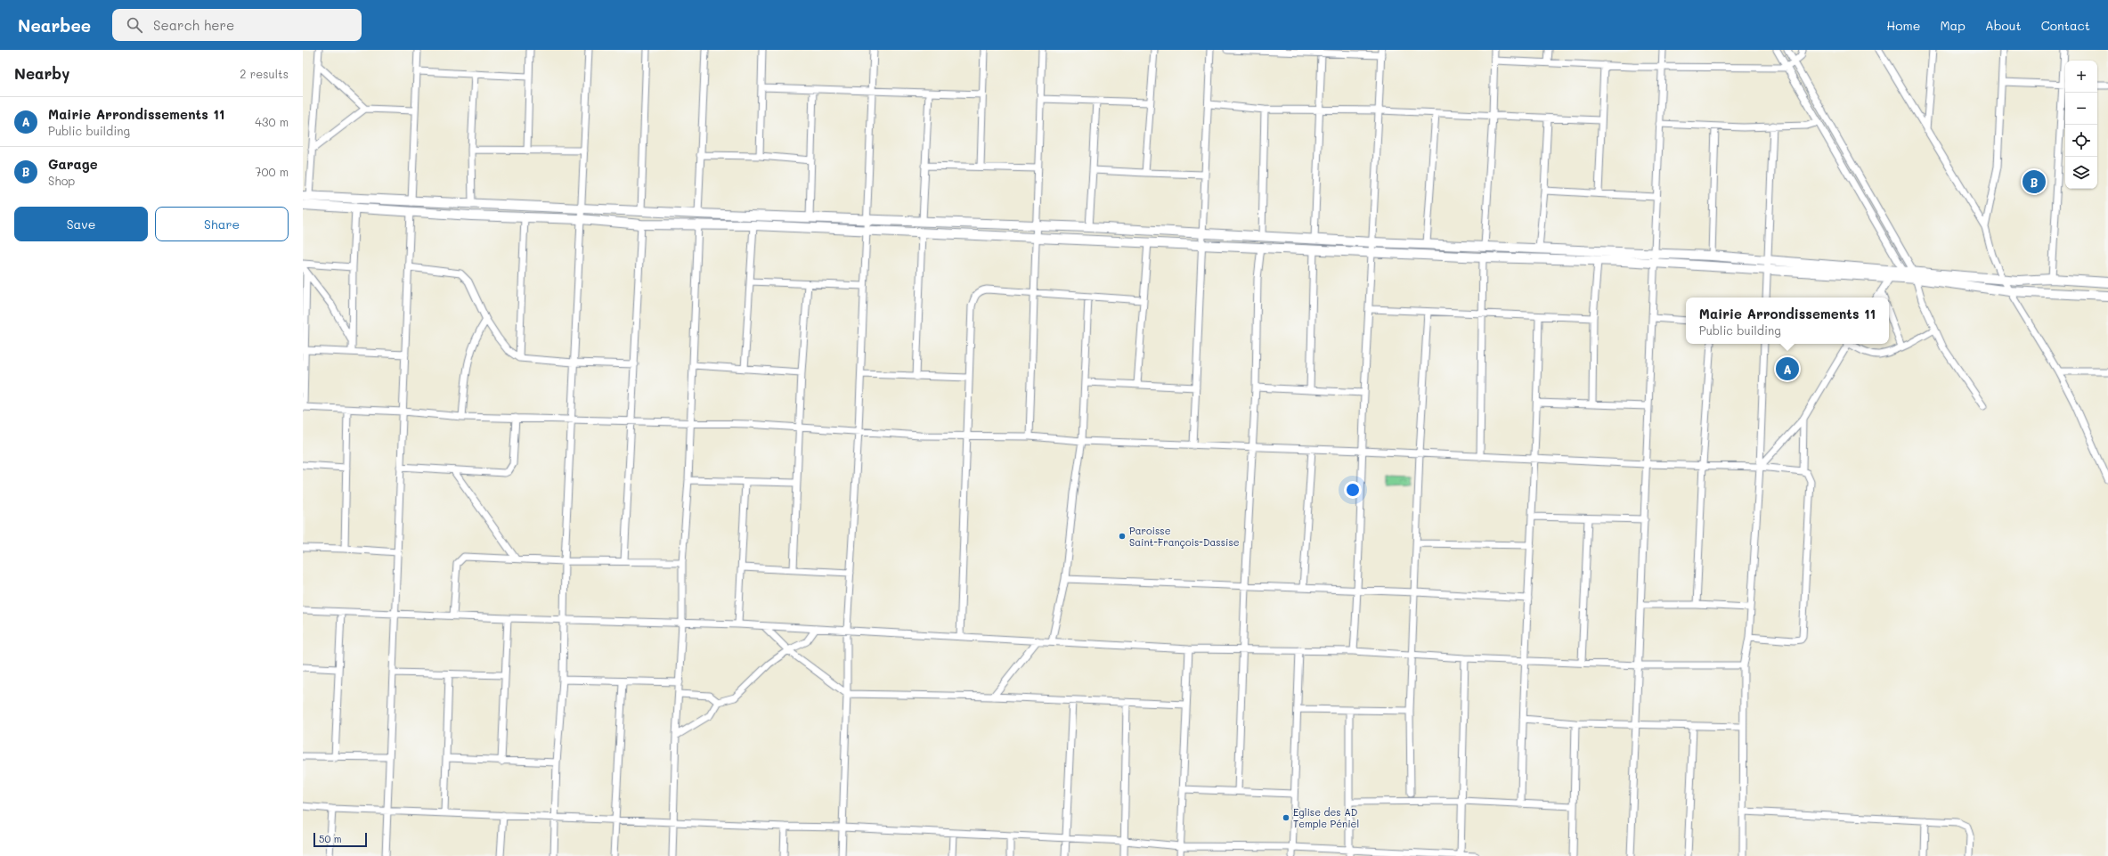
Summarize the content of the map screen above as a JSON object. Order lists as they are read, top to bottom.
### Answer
{
  "places": ["Paroisse Saint-François-Dassise", "Eglise des AD Temple Péniel"],
  "scale_bar": "50 m",
  "page": {
    "header": "Nearbee",
    "search": "Search here",
    "nav": [
      "Home",
      "Map",
      "About",
      "Contact"
    ],
    "heading": ["Nearby", "2 results"],
    "map_buttons": ["+", "−"],
    "list": [
      {
        "mark": "A",
        "name": "Mairie Arrondissements 11",
        "note": "Public building",
        "value": "430 m"
      },
      {
        "mark": "B",
        "name": "Garage",
        "note": "Shop",
        "value": "700 m"
      }
    ],
    "pins": ["B", "A"],
    "buttons": ["Save", "Share"],
    "popup": ["Mairie Arrondissements 11", "Public building"],
    "scale": "50 m"
  }
}
